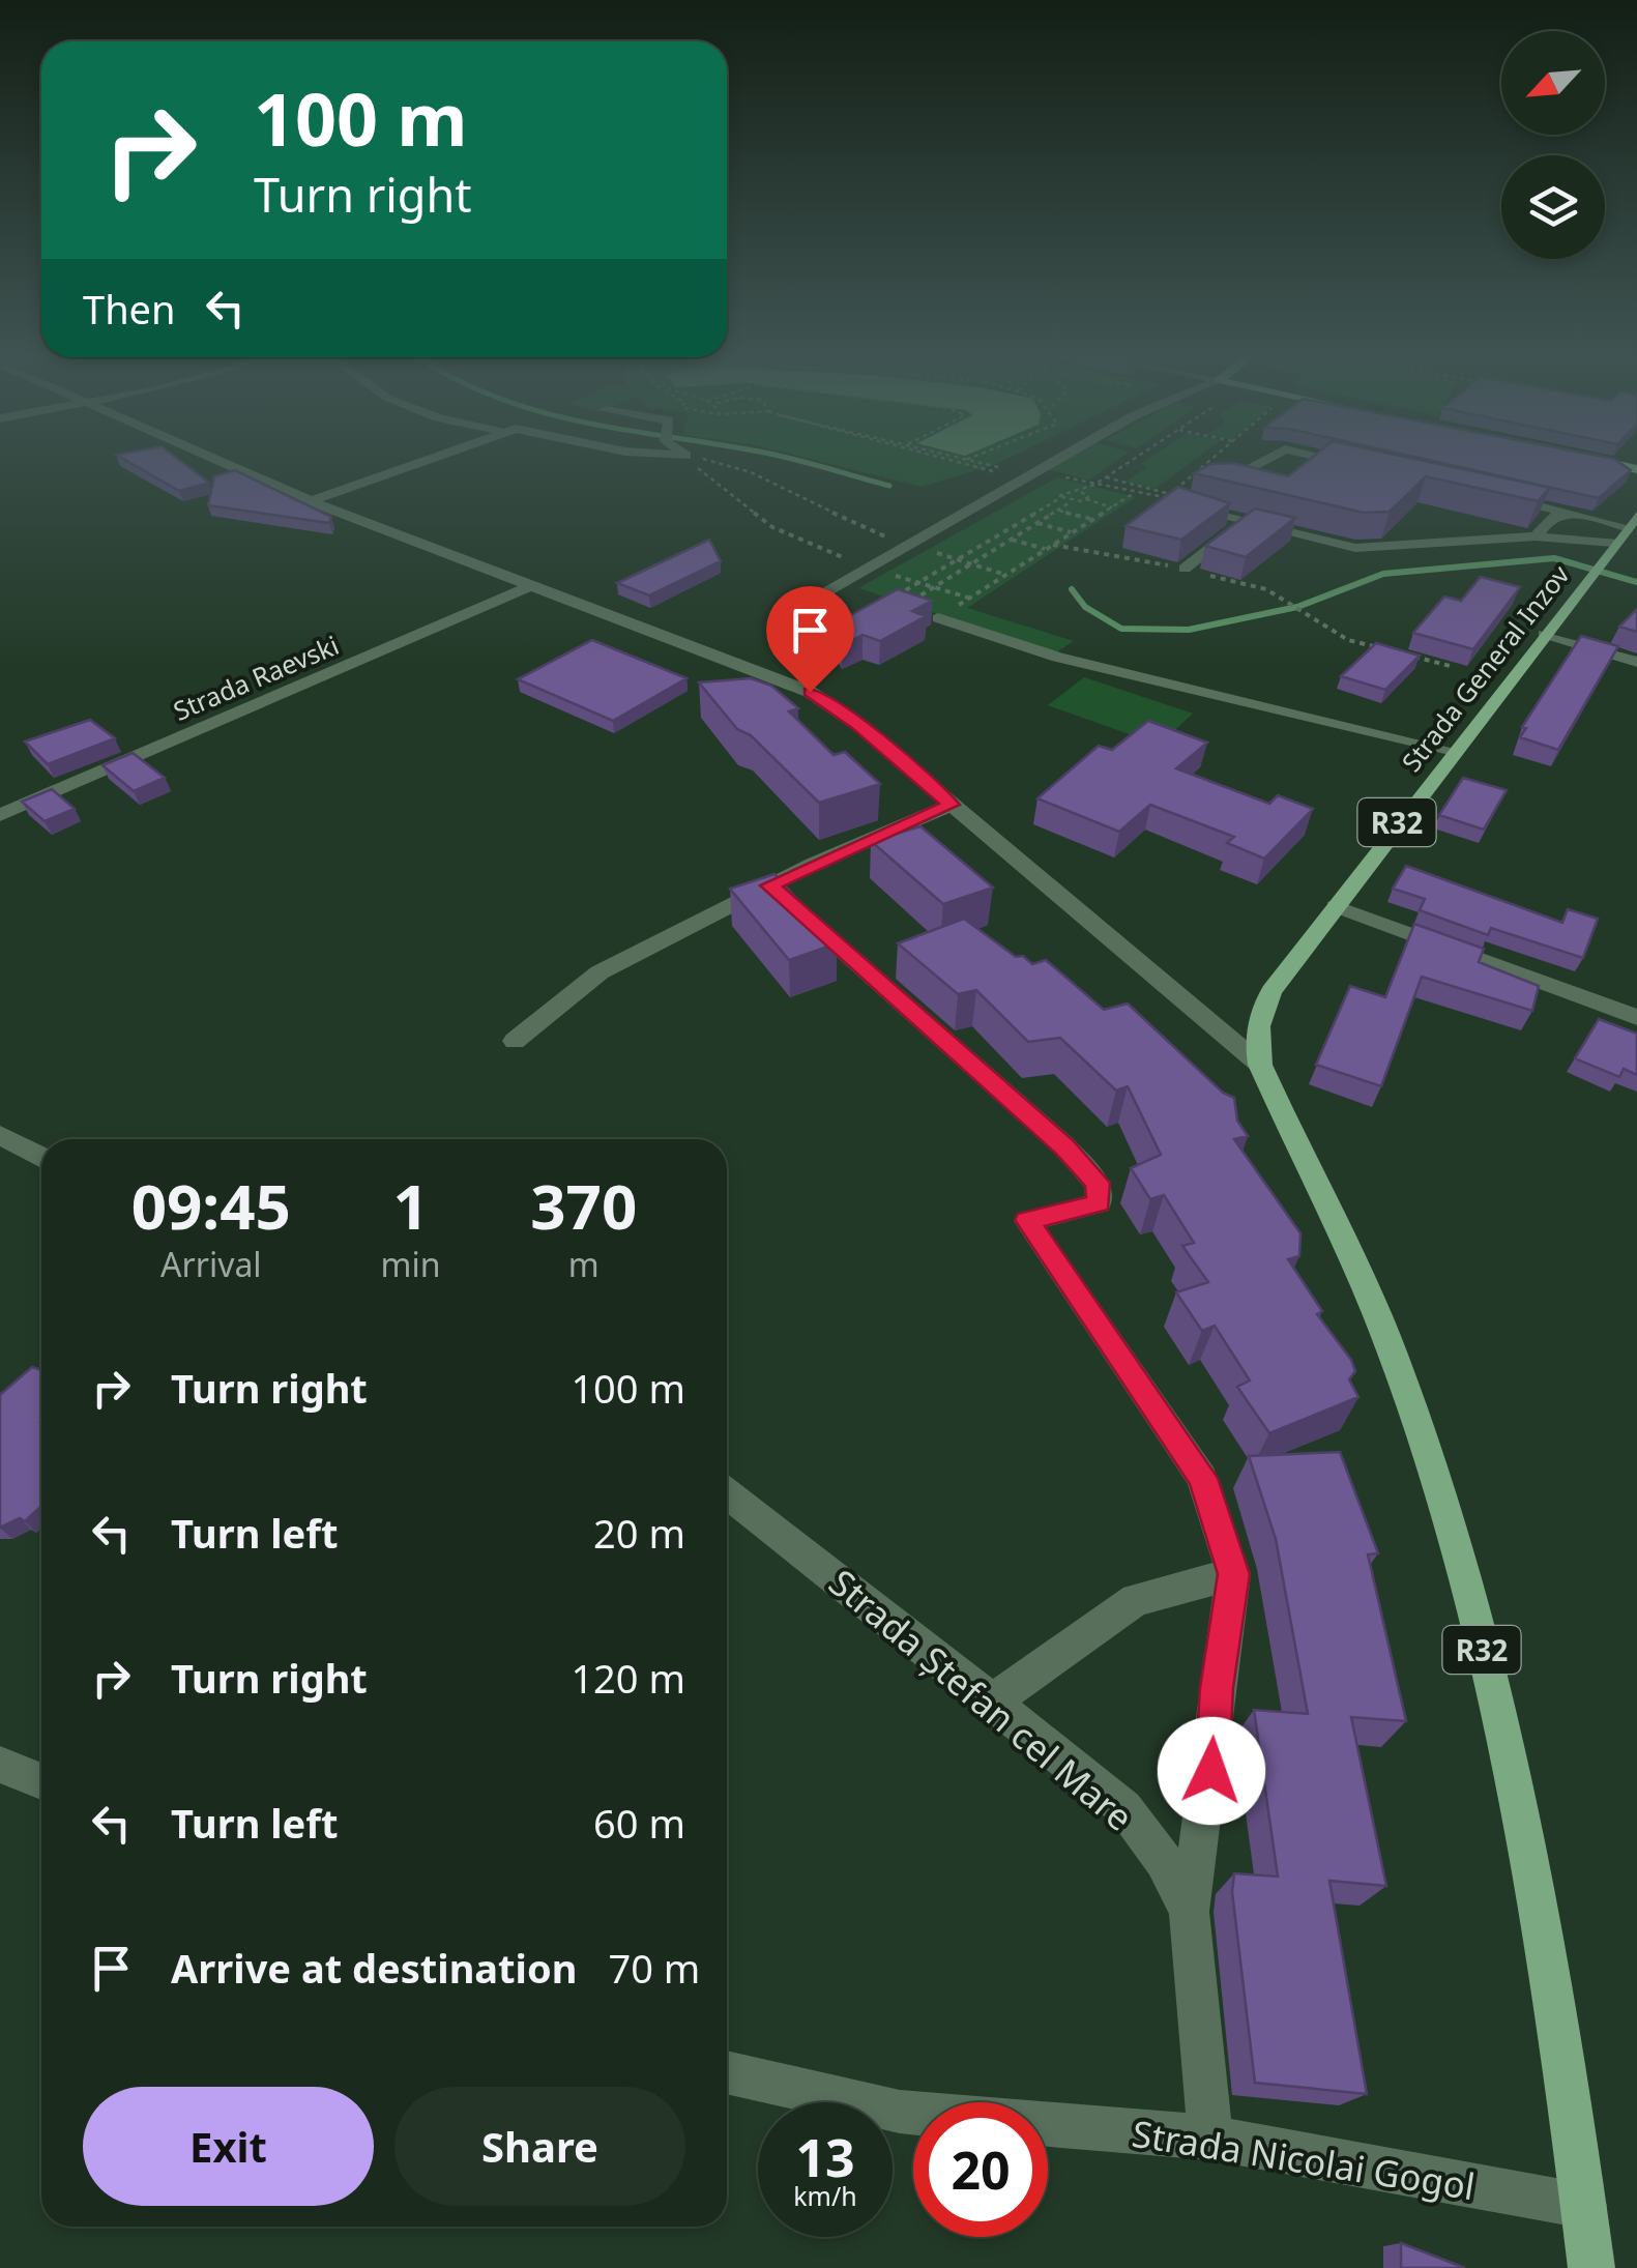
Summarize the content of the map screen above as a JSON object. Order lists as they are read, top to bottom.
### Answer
{
  "streets": {
    "main road": ["Strada General Inzov", "R32"],
    "street": ["Strada Raevski", "Strada Ștefan cel Mare", "Strada Nicolai Gogol"]
  },
  "crossings": [
    ["Strada General Inzov", "R32"],
    ["R32", "Strada Nicolai Gogol"],
    ["Strada Ștefan cel Mare", "Strada Nicolai Gogol"]
  ],
  "north": "bottom left",
  "page": {
    "turn": ["100 m", "Turn right"],
    "then": "Then",
    "eta": [
      "09:45",
      "Arrival",
      "1",
      "min",
      "370",
      "m"
    ],
    "list": [
      {
        "name": "Turn right",
        "value": "100 m"
      },
      {
        "name": "Turn left",
        "value": "20 m"
      },
      {
        "name": "Turn right",
        "value": "120 m"
      },
      {
        "name": "Turn left",
        "value": "60 m"
      },
      {
        "name": "Arrive at destination",
        "value": "70 m"
      }
    ],
    "buttons": ["Exit", "Share"],
    "speed": "13 km/h",
    "limit": "20"
  }
}
